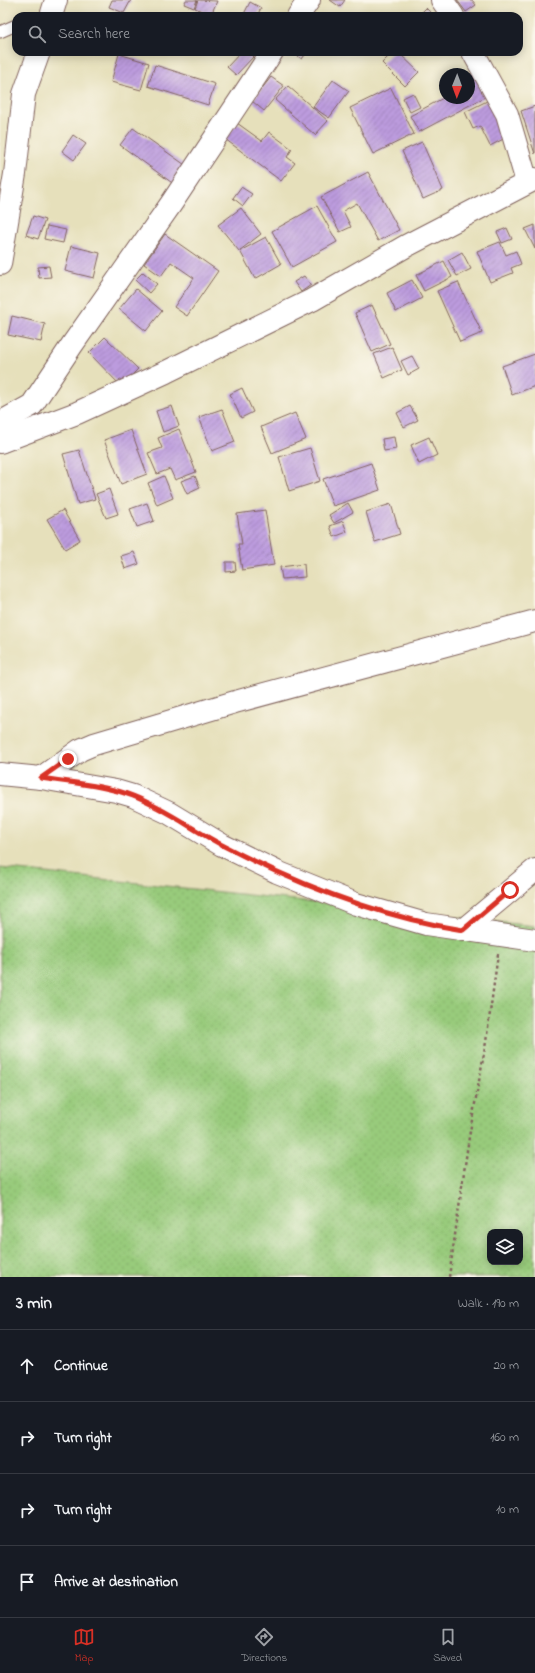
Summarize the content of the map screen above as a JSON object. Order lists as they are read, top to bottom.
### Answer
{
  "north": "bottom",
  "page": {
    "search": "Search here",
    "heading": ["3 min", "Walk · 190 m"],
    "list": [
      ["Continue", "20 m"],
      ["Turn right", "160 m"],
      ["Turn right", "10 m"],
      "Arrive at destination"
    ],
    "nav": ["Map", "Directions", "Saved"]
  }
}
